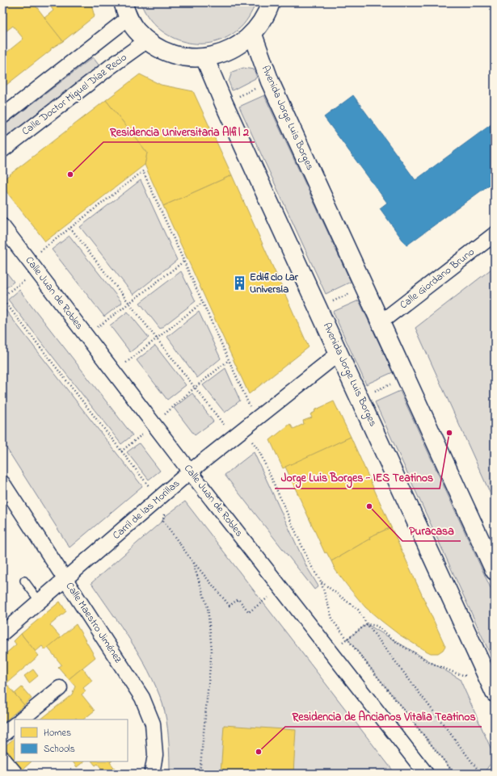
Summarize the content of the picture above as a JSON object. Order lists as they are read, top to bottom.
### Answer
{
  "streets": {
    "main road": ["Avenida Jorge Luis Borges"],
    "street": [
      "Calle Doctor Miguel Díaz Recio",
      "Calle Giordano Bruno",
      "Calle Juan de Robles",
      "Carril de las Morillas",
      "Calle Maestro Jiménez"
    ]
  },
  "crossings": [
    ["Avenida Jorge Luis Borges", "Calle Giordano Bruno"],
    ["Avenida Jorge Luis Borges", "Carril de las Morillas"],
    ["Calle Juan de Robles", "Carril de las Morillas"],
    ["Carril de las Morillas", "Calle Maestro Jiménez"]
  ],
  "places": {
    "other": [
      "Residencia Universitaria Alfil 2",
      "Jorge Luis Borges - IES Teatinos",
      "Puracasa",
      "Residencia de Ancianos Vitalia Teatinos"
    ],
    "building": ["Edificio Lar Universia"]
  },
  "legend": ["Homes", "Schools"]
}
